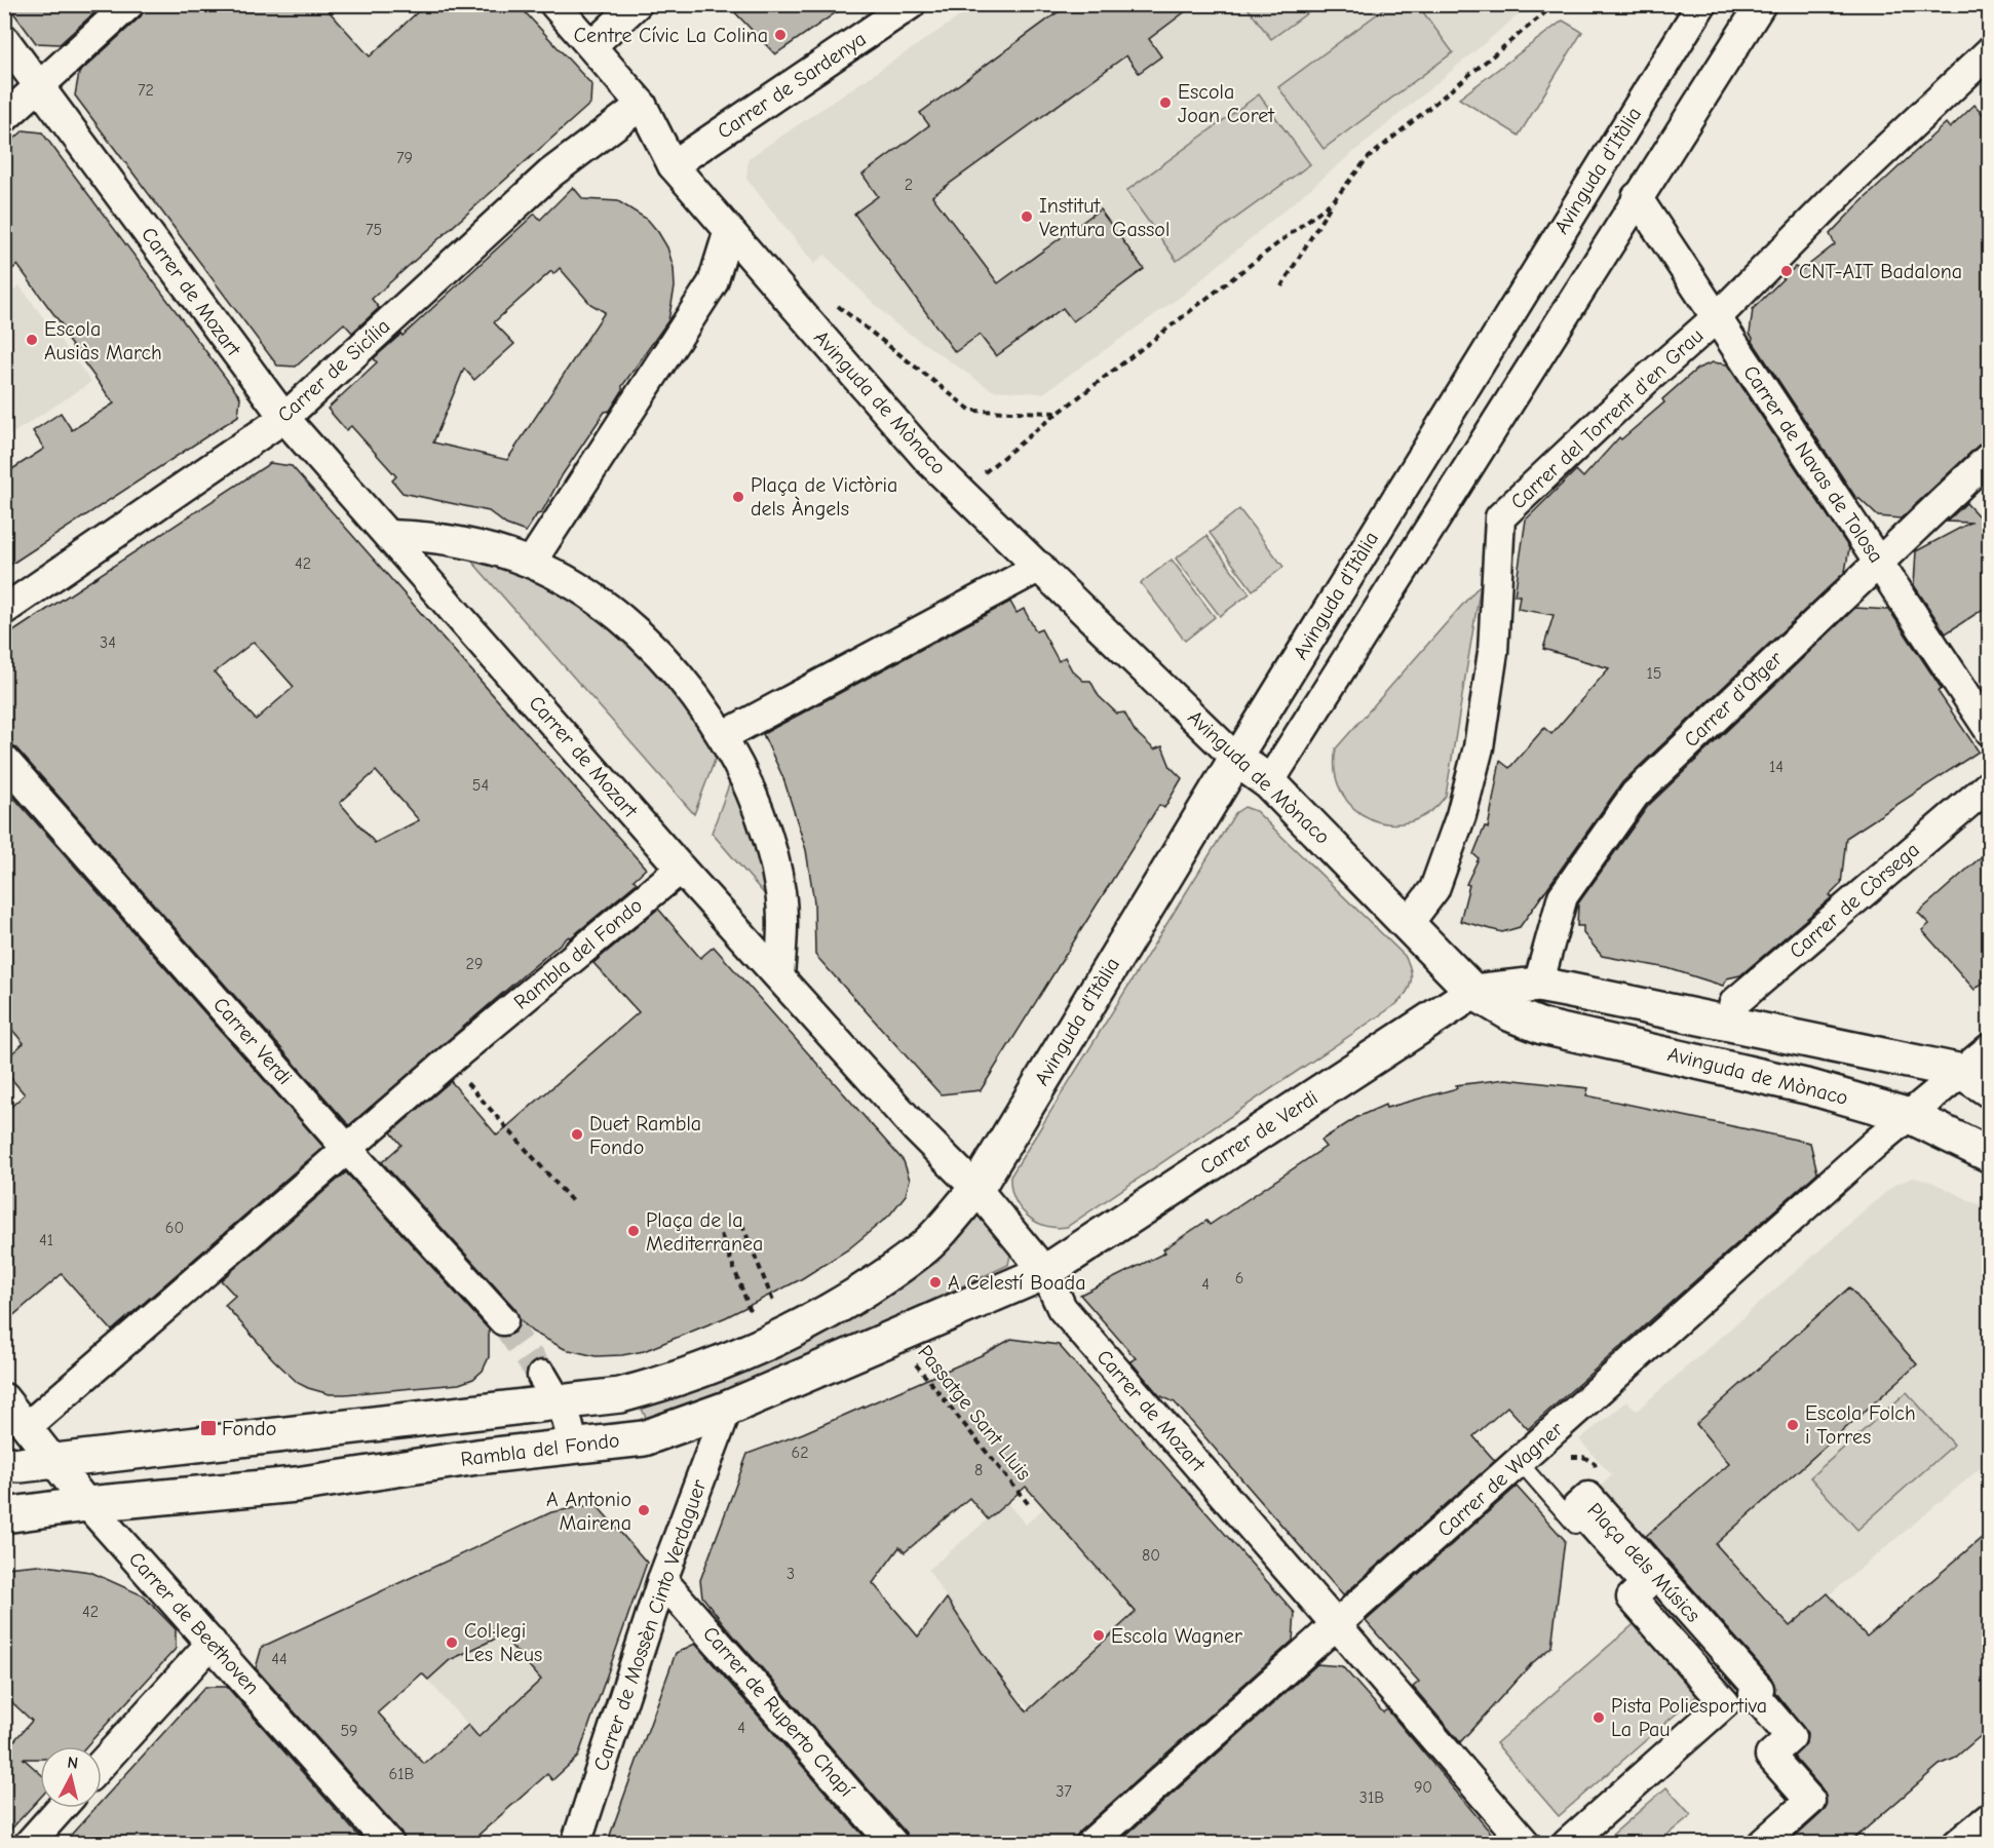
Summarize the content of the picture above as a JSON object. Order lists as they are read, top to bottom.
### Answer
{
  "streets": {
    "street": [
      "Carrer de Sardenya",
      "Avinguda d'Itàlia",
      "Carrer de Mozart",
      "Carrer de Sicília",
      "Avinguda de Mònaco",
      "Carrer del Torrent d'en Grau",
      "Carrer de Navas de Tolosa",
      "Carrer d'Otger",
      "Carrer de Còrsega",
      "Rambla del Fondo",
      "Carrer Verdi",
      "Carrer de Verdi",
      "Carrer de Wagner",
      "Plaça dels Músics",
      "Carrer de Beethoven",
      "Carrer de Mossèn Cinto Verdaguer",
      "Carrer de Ruperto Chapí"
    ],
    "path": ["Passatge Sant Lluis"]
  },
  "crossings": [
    ["Carrer de Sardenya", "Avinguda de Mònaco"],
    ["Avinguda d'Itàlia", "Carrer de Mozart"],
    ["Avinguda d'Itàlia", "Avinguda de Mònaco"],
    ["Avinguda d'Itàlia", "Carrer de Navas de Tolosa"],
    ["Carrer de Mozart", "Carrer de Sicília"],
    ["Carrer de Mozart", "Rambla del Fondo"],
    ["Carrer de Mozart", "Carrer de Verdi"],
    ["Carrer de Mozart", "Carrer de Wagner"],
    ["Carrer de Sicília", "Avinguda de Mònaco"],
    ["Avinguda de Mònaco", "Carrer del Torrent d'en Grau"],
    ["Avinguda de Mònaco", "Carrer de Còrsega"],
    ["Avinguda de Mònaco", "Carrer de Verdi"],
    ["Avinguda de Mònaco", "Carrer de Wagner"],
    ["Carrer del Torrent d'en Grau", "Carrer de Navas de Tolosa"],
    ["Carrer de Navas de Tolosa", "Carrer d'Otger"],
    ["Rambla del Fondo", "Carrer Verdi"],
    ["Rambla del Fondo", "Carrer de Verdi"],
    ["Rambla del Fondo", "Passatge Sant Lluis"],
    ["Rambla del Fondo", "Carrer de Beethoven"],
    ["Rambla del Fondo", "Carrer de Mossèn Cinto Verdaguer"],
    ["Carrer de Mossèn Cinto Verdaguer", "Carrer de Ruperto Chapí"]
  ],
  "places": {
    "other": [
      "Centre Cívic La Colina",
      "Escola Joan Coret",
      "Institut Ventura Gassol",
      "CNT-AIT Badalona",
      "Escola Ausiàs March",
      "Plaça de Victòria dels Àngels",
      "Duet Rambla Fondo",
      "Plaça de la Mediterranea",
      "A Celestí Boada",
      "Escola Folch i Torres",
      "A Antonio Mairena",
      "Escola Wagner",
      "Col·legi Les Neus",
      "Pista Poliesportiva La Pau"
    ],
    "transit": ["Fondo"]
  },
  "house_numbers": [
    "72",
    "79",
    "2",
    "75",
    "42",
    "34",
    "15",
    "14",
    "54",
    "29",
    "60",
    "41",
    "6",
    "4",
    "62",
    "8",
    "80",
    "3",
    "42",
    "44",
    "4",
    "59",
    "61B",
    "90",
    "37",
    "31B"
  ],
  "north": "top"
}
